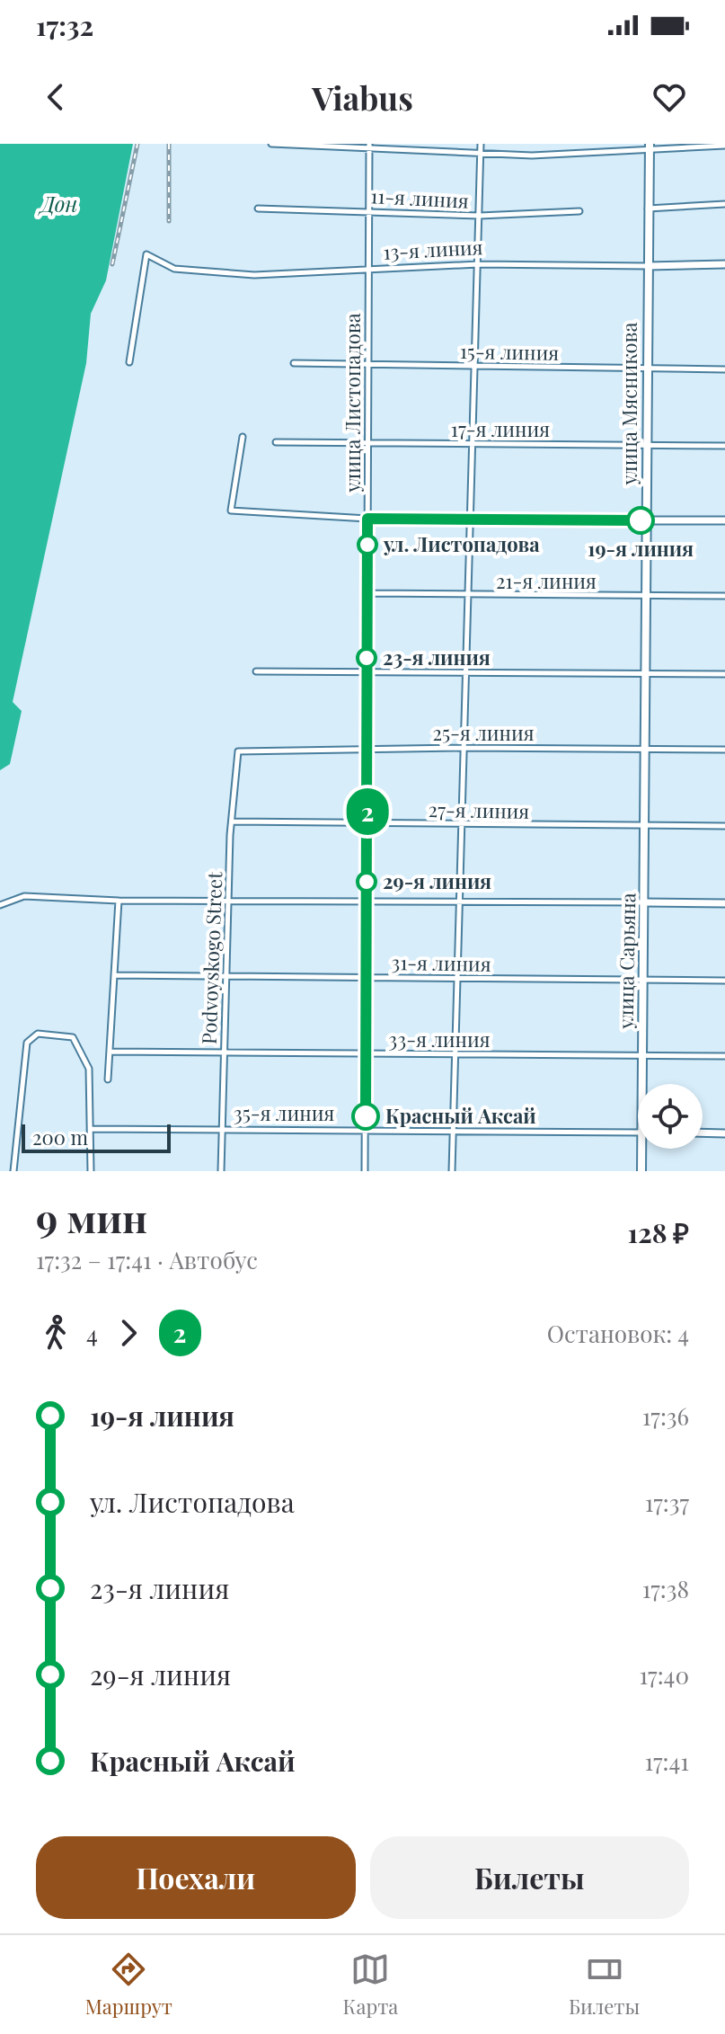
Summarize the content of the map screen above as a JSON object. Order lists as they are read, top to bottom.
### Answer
{
  "streets": {
    "main road": ["улица Мясникова", "улица Сарьяна"],
    "street": [
      "11-я линия",
      "13-я линия",
      "15-я линия",
      "улица Листопадова",
      "17-я линия",
      "21-я линия",
      "25-я линия",
      "27-я линия",
      "Podvoyskogo Street",
      "31-я линия",
      "33-я линия",
      "35-я линия"
    ]
  },
  "crossings": [
    ["11-я линия", "улица Листопадова"],
    ["13-я линия", "улица Листопадова"],
    ["13-я линия", "улица Мясникова"],
    ["15-я линия", "улица Листопадова"],
    ["15-я линия", "улица Мясникова"],
    ["улица Листопадова", "17-я линия"],
    ["улица Листопадова", "21-я линия"],
    ["улица Листопадова", "25-я линия"],
    ["улица Листопадова", "27-я линия"],
    ["улица Листопадова", "31-я линия"],
    ["улица Листопадова", "33-я линия"],
    ["улица Листопадова", "35-я линия"],
    ["улица Мясникова", "17-я линия"],
    ["улица Мясникова", "21-я линия"],
    ["улица Мясникова", "25-я линия"],
    ["улица Мясникова", "улица Сарьяна"],
    ["25-я линия", "Podvoyskogo Street"],
    ["25-я линия", "улица Сарьяна"],
    ["27-я линия", "Podvoyskogo Street"],
    ["27-я линия", "улица Сарьяна"],
    ["Podvoyskogo Street", "31-я линия"],
    ["Podvoyskogo Street", "33-я линия"],
    ["Podvoyskogo Street", "35-я линия"],
    ["улица Сарьяна", "31-я линия"],
    ["улица Сарьяна", "33-я линия"]
  ],
  "water": ["Дон"],
  "places": [
    "19-я линия",
    "ул. Листопадова",
    "23-я линия",
    "29-я линия",
    "Красный Аксай"
  ],
  "lines": ["bus line 2"],
  "scale_bar": "200 m",
  "page": {
    "status": "17:32",
    "header": "Viabus",
    "on_map": "2",
    "scale": "200 m",
    "heading": ["9 мин", "17:32 – 17:41 · Автобус", "128 ₽"],
    "legs": ["4", "2", "Остановок: 4"],
    "list": [
      {
        "name": "19-я линия",
        "value": "17:36"
      },
      {
        "name": "ул. Листопадова",
        "value": "17:37"
      },
      {
        "name": "23-я линия",
        "value": "17:38"
      },
      {
        "name": "29-я линия",
        "value": "17:40"
      },
      {
        "name": "Красный Аксай",
        "value": "17:41"
      }
    ],
    "buttons": ["Поехали", "Билеты"],
    "tabs": ["Маршрут", "Карта", "Билеты"]
  }
}
